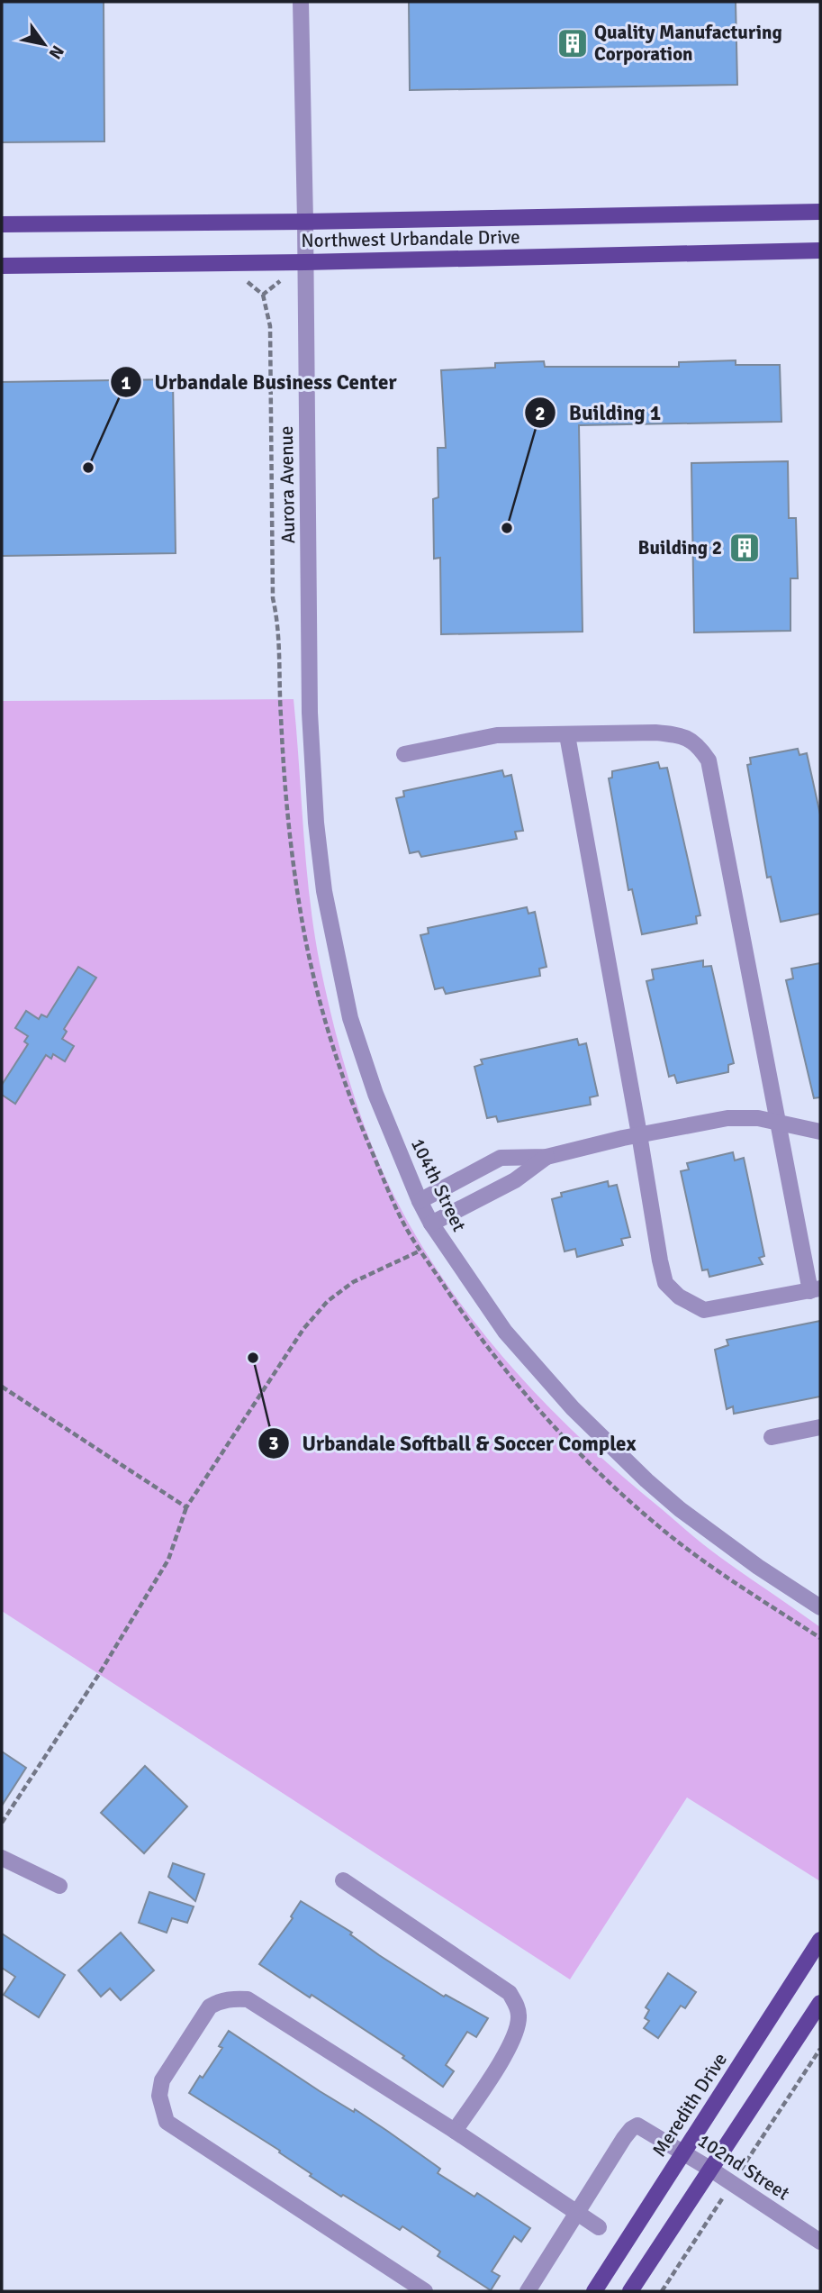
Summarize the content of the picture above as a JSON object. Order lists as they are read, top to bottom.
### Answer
{
  "streets": {
    "main road": ["Northwest Urbandale Drive", "Meredith Drive"],
    "street": ["Aurora Avenue", "104th Street", "102nd Street"]
  },
  "crossings": [
    ["Northwest Urbandale Drive", "Aurora Avenue"],
    ["Aurora Avenue", "104th Street"],
    ["Meredith Drive", "102nd Street"]
  ],
  "places": {
    "building": ["Quality Manufacturing Corporation", "Building 2"],
    "other": ["Urbandale Business Center", "Building 1", "Urbandale Softball & Soccer Complex"]
  },
  "north": "bottom right"
}
